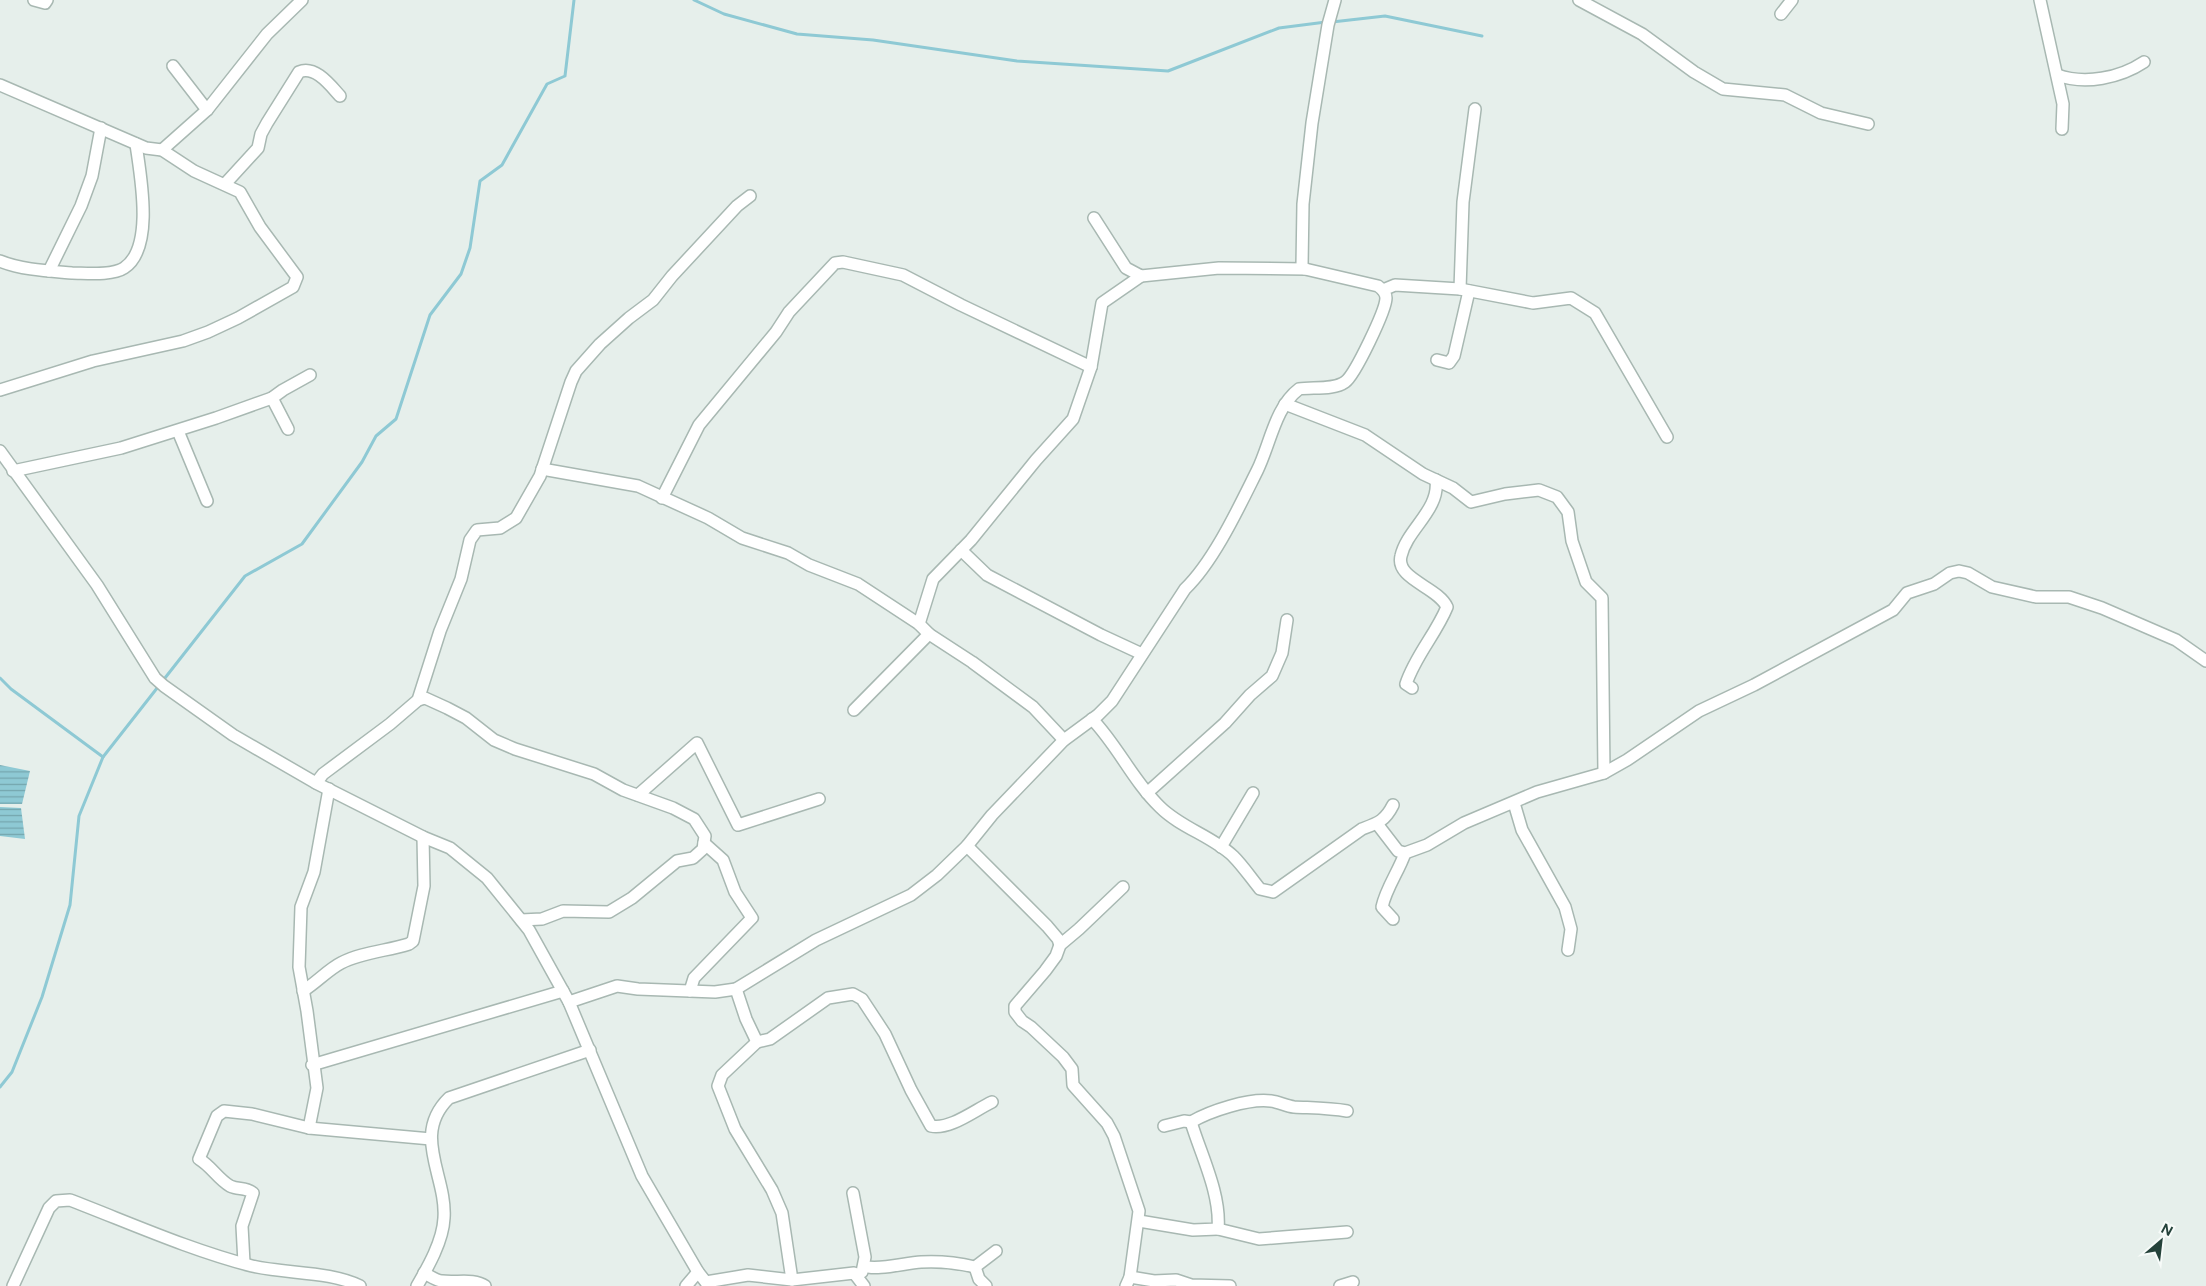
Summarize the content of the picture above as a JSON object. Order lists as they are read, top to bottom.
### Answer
{
  "north": "top right"
}
